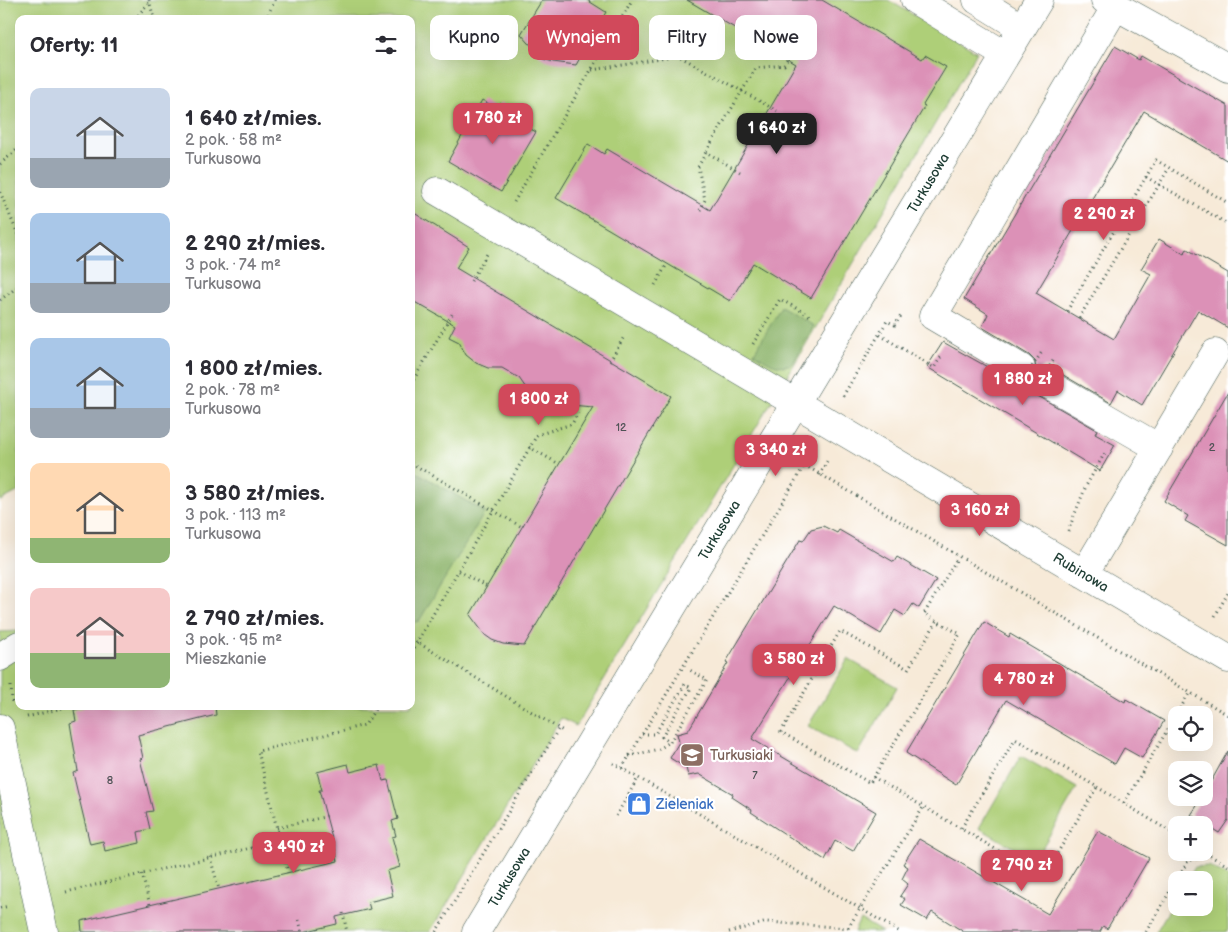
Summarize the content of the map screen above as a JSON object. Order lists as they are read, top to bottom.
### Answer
{
  "streets": {
    "street": ["Turkusowa", "Rubinowa"]
  },
  "crossings": [
    ["Turkusowa", "Rubinowa"]
  ],
  "places": {
    "school or university": ["Turkusiaki"],
    "shop": ["Zieleniak"]
  },
  "house_numbers": [
    "12",
    "2",
    "7",
    "8"
  ],
  "page": {
    "chip": [
      "Kupno",
      "Wynajem",
      "Filtry",
      "Nowe"
    ],
    "heading": "Oferty: 11",
    "list": [
      {
        "name": "1 640 zł/mies.",
        "note": "2 pok. · 58 m² · Turkusowa"
      },
      {
        "name": "2 290 zł/mies.",
        "note": "3 pok. · 74 m² · Turkusowa"
      },
      {
        "name": "1 800 zł/mies.",
        "note": "2 pok. · 78 m² · Turkusowa"
      },
      {
        "name": "3 580 zł/mies.",
        "note": "3 pok. · 113 m² · Turkusowa"
      },
      {
        "name": "2 790 zł/mies.",
        "note": "3 pok. · 95 m² · Mieszkanie"
      }
    ],
    "price": [
      "1 780 zł",
      "1 640 zł",
      "2 290 zł",
      "1 880 zł",
      "1 800 zł",
      "3 340 zł",
      "3 160 zł",
      "3 580 zł",
      "4 780 zł",
      "3 490 zł",
      "2 790 zł"
    ],
    "map_buttons": ["+", "−"]
  }
}
